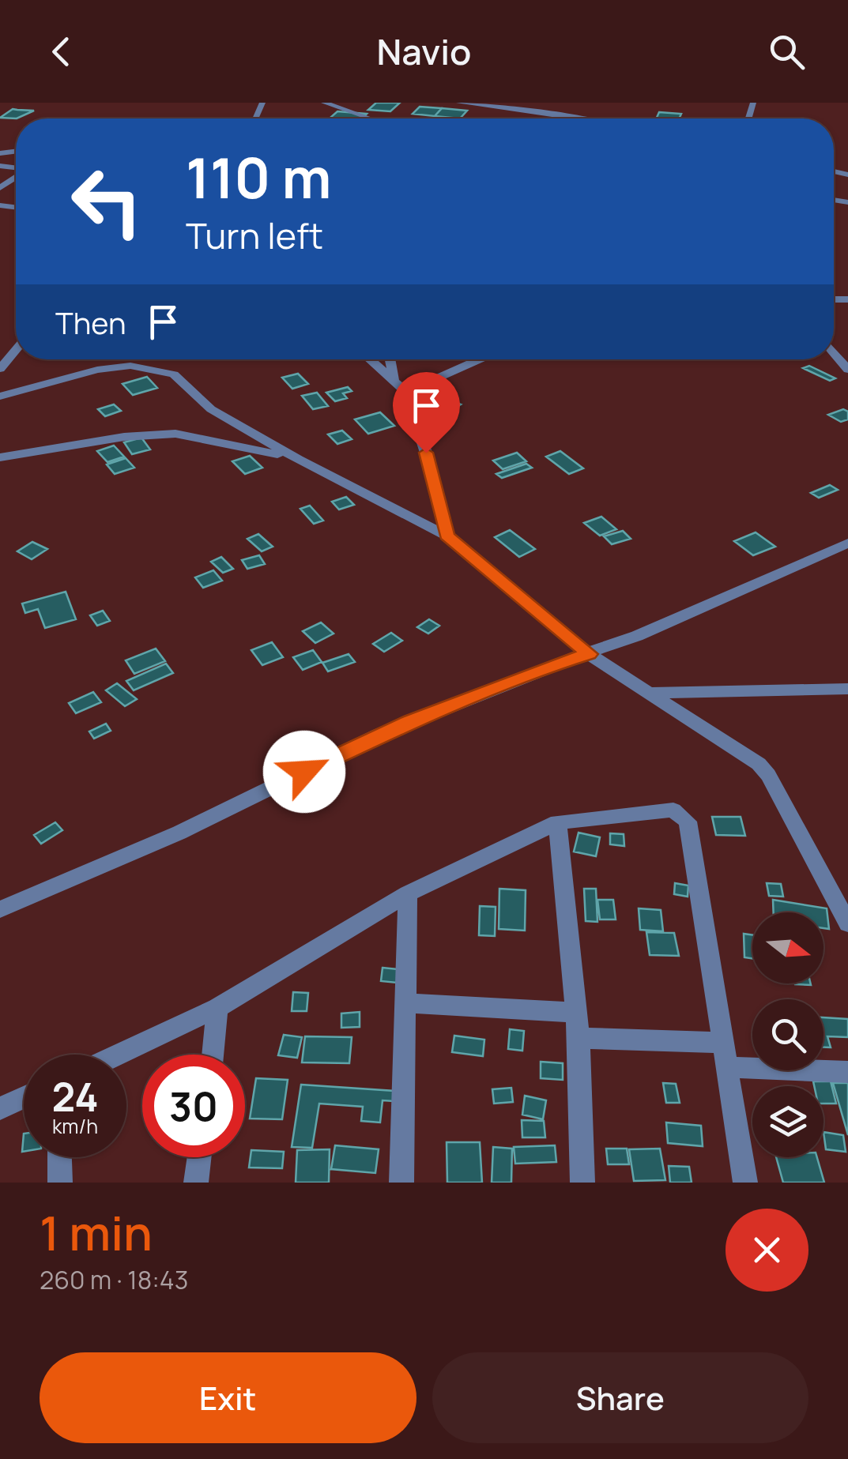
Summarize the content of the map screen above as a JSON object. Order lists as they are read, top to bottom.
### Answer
{
  "north": "right",
  "page": {
    "header": "Navio",
    "turn": ["110 m", "Turn left"],
    "then": "Then",
    "speed": "24 km/h",
    "limit": "30",
    "heading": ["1 min", "260 m · 18:43"],
    "buttons": ["Exit", "Share"]
  }
}
